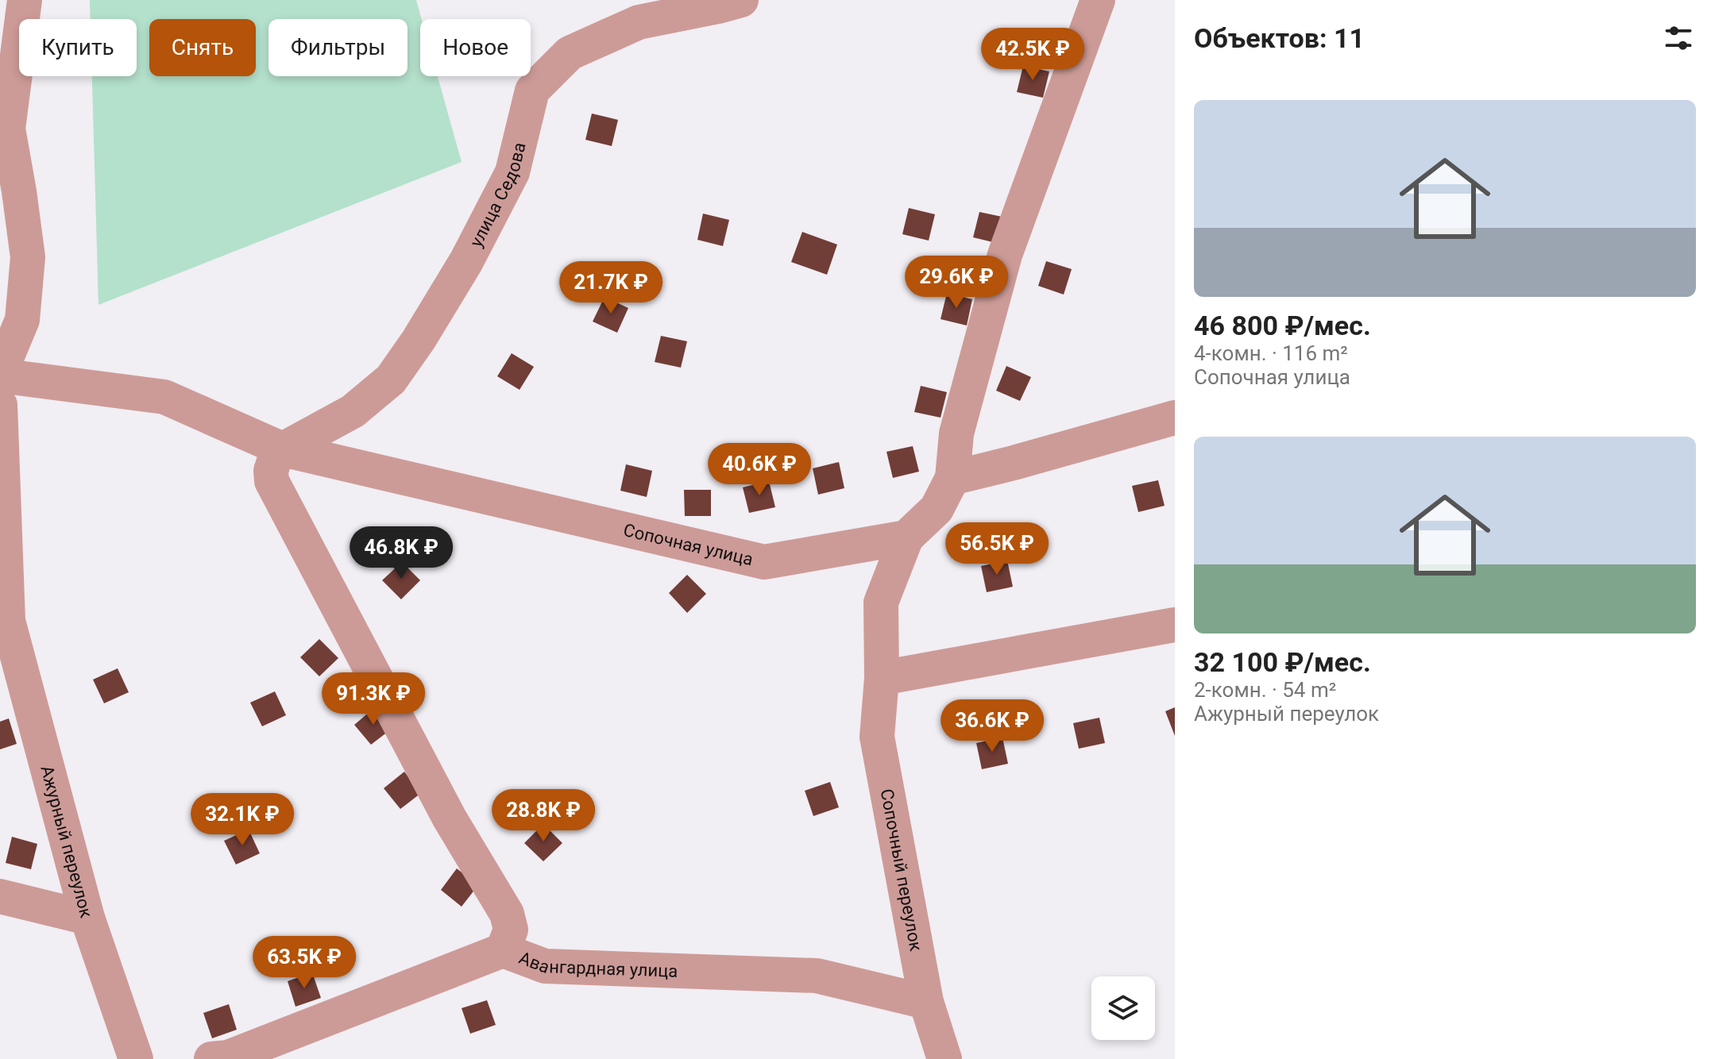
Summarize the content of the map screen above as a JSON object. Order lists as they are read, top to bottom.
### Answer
{
  "streets": {
    "street": [
      "улица Седова",
      "Сопочная улица",
      "Ажурный переулок",
      "Сопочный переулок",
      "Авангардная улица"
    ]
  },
  "crossings": [
    ["улица Седова", "Сопочная улица"],
    ["Сопочная улица", "Сопочный переулок"],
    ["Сопочный переулок", "Авангардная улица"]
  ],
  "page": {
    "heading": "Объектов: 11",
    "chip": [
      "Купить",
      "Снять",
      "Фильтры",
      "Новое"
    ],
    "price": [
      "42.5K ₽",
      "29.6K ₽",
      "21.7K ₽",
      "40.6K ₽",
      "56.5K ₽",
      "46.8K ₽",
      "91.3K ₽",
      "36.6K ₽",
      "28.8K ₽",
      "32.1K ₽",
      "63.5K ₽"
    ],
    "list": [
      {
        "name": "46 800 ₽/мес.",
        "note": "4-комн. · 116 m² · Сопочная улица"
      },
      {
        "name": "32 100 ₽/мес.",
        "note": "2-комн. · 54 m² · Ажурный переулок"
      }
    ]
  }
}
